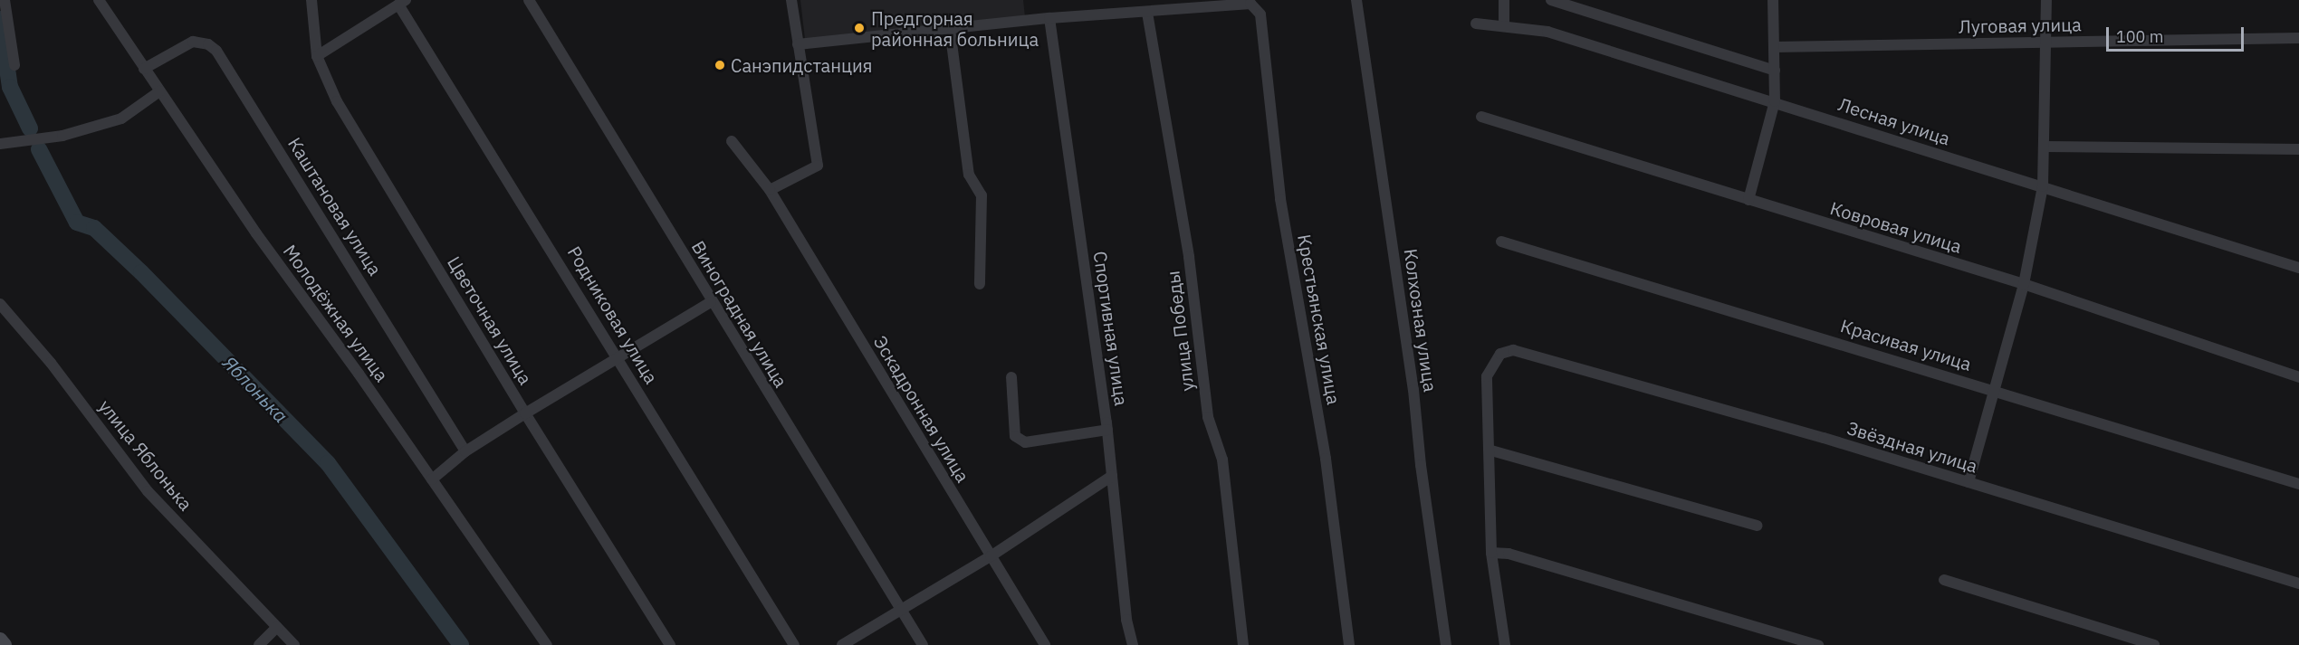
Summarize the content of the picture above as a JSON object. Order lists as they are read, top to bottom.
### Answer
{
  "streets": {
    "street": [
      "Луговая улица",
      "Лесная улица",
      "Каштановая улица",
      "Ковровая улица",
      "Молодёжная улица",
      "Виноградная улица",
      "Родниковая улица",
      "Крестьянская улица",
      "Цветочная улица",
      "Колхозная улица",
      "Спортивная улица",
      "улица Победы",
      "Красивая улица",
      "Эскадронная улица",
      "Звёздная улица",
      "улица Яблонька"
    ]
  },
  "crossings": [
    ["Каштановая улица", "Молодёжная улица"],
    ["Крестьянская улица", "улица Победы"]
  ],
  "water": ["Яблонька"],
  "places": ["Предгорная районная больница", "Санэпидстанция"],
  "scale_bar": "100 m"
}
